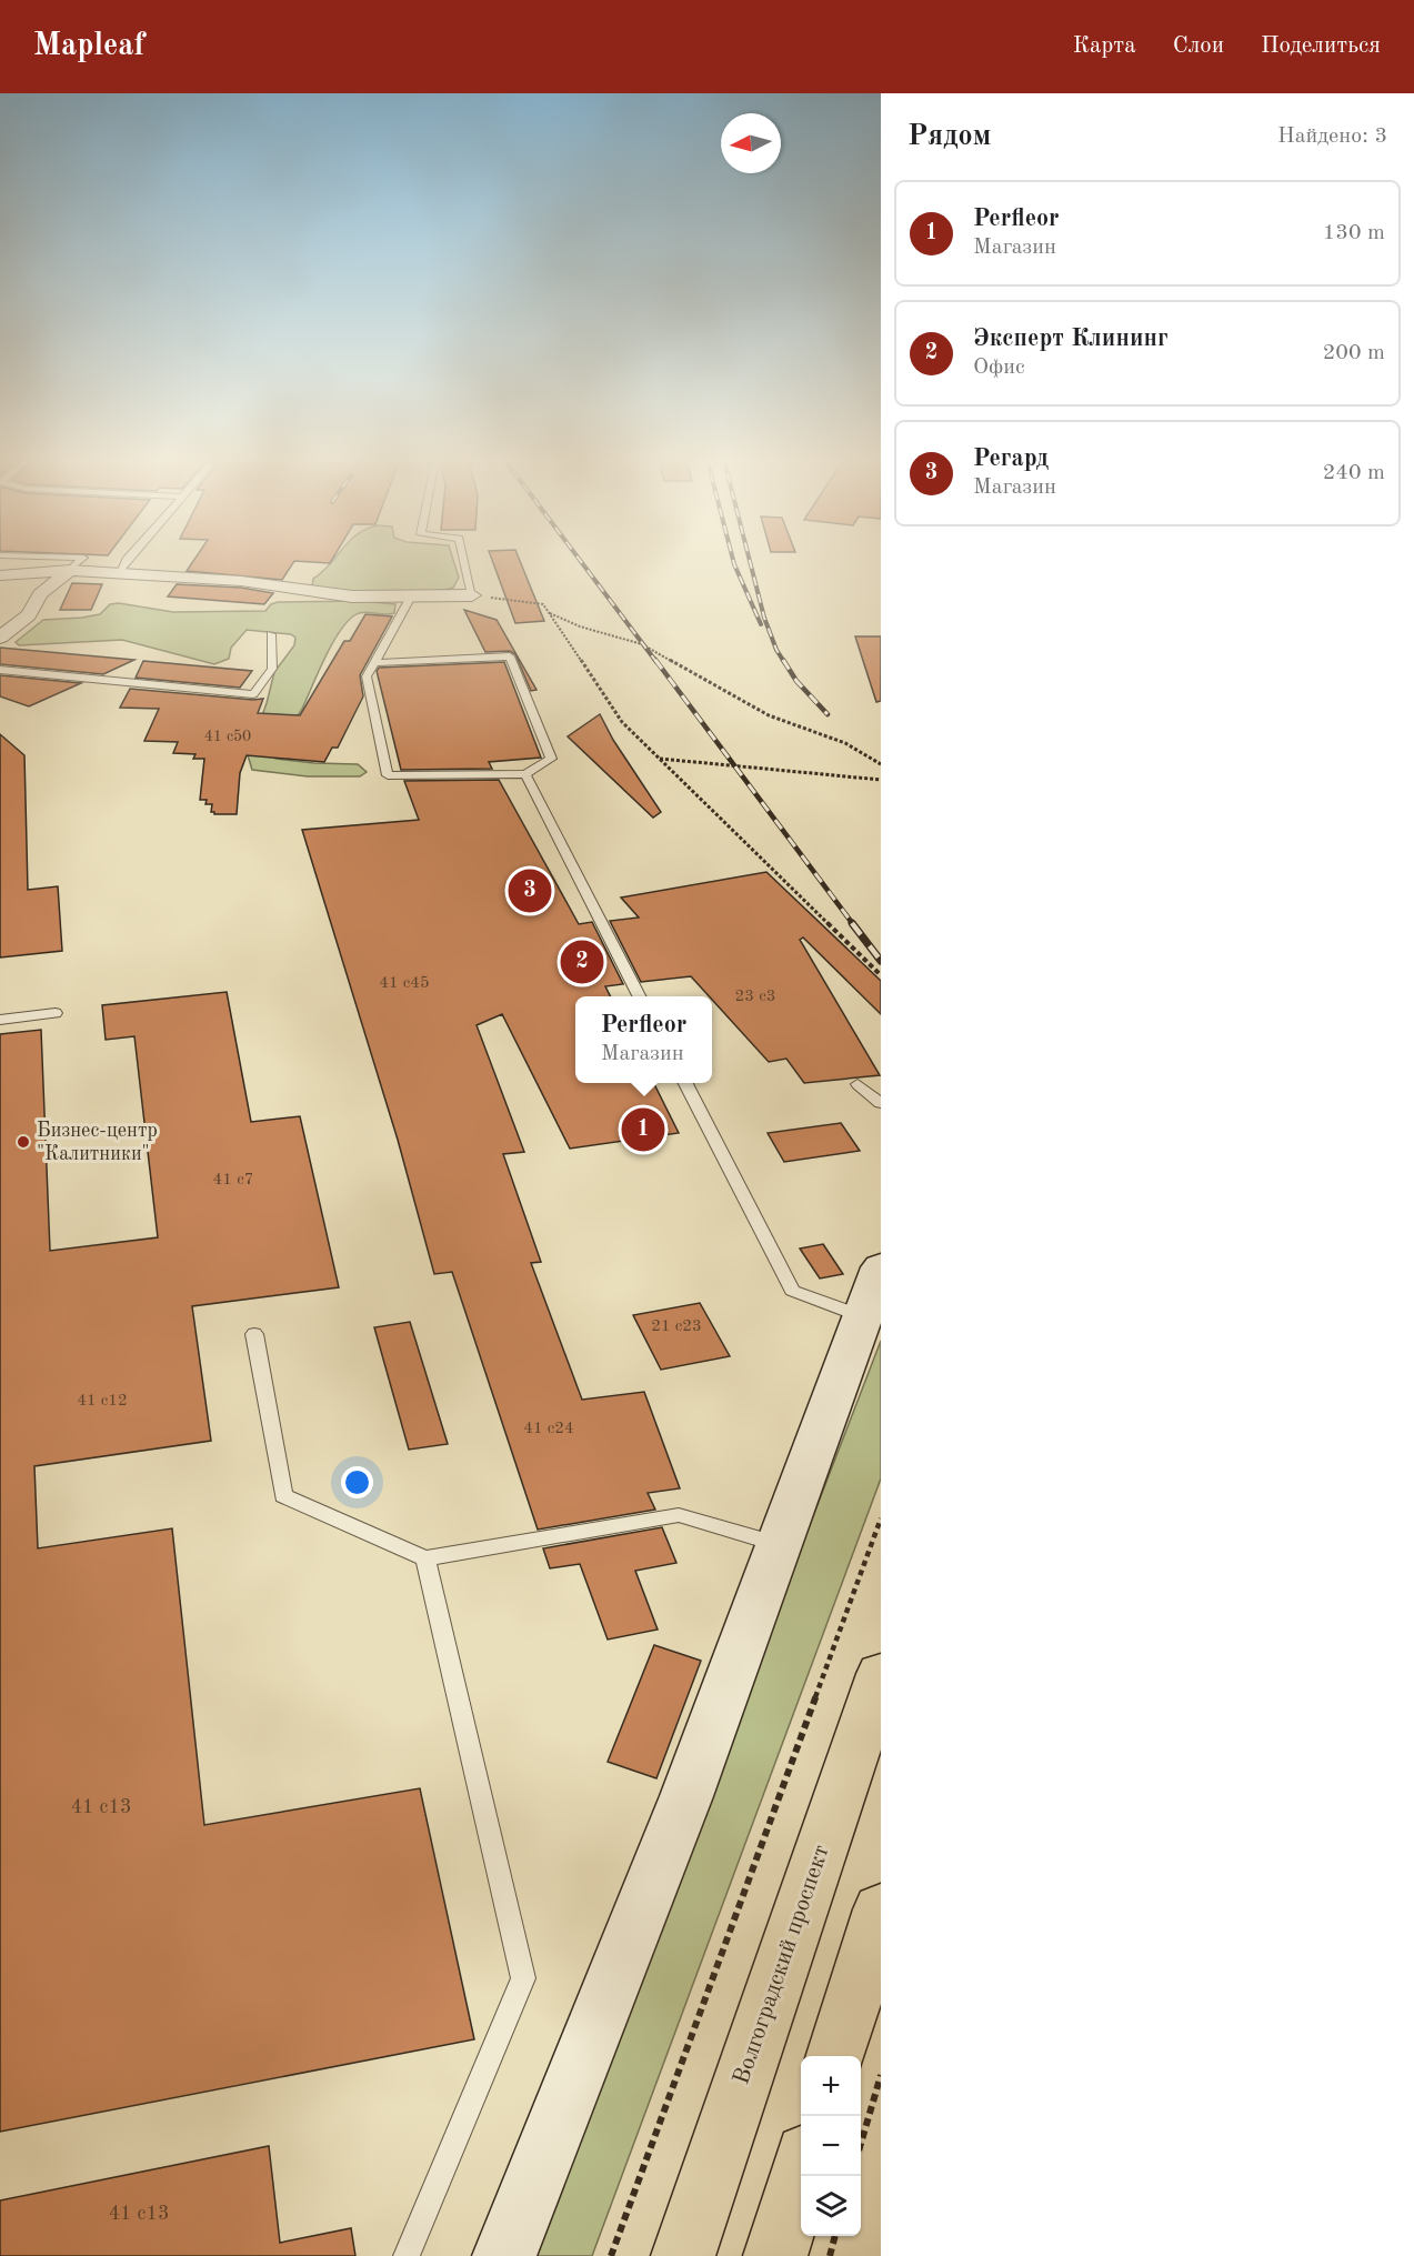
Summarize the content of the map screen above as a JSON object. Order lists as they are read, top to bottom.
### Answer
{
  "streets": {
    "main road": ["Волгоградский проспект"]
  },
  "places": ["Бизнес-центр \"Калитники\""],
  "house_numbers": [
    "41 с50",
    "41 c45",
    "23 с3",
    "41 с7",
    "21 с23",
    "41 с12",
    "41 с24",
    "41 с13",
    "41 с13"
  ],
  "north": "left",
  "page": {
    "header": "Mapleaf",
    "nav": ["Карта", "Слои", "Поделиться"],
    "heading": ["Рядом", "Найдено: 3"],
    "list": [
      {
        "mark": "1",
        "name": "Perfleor",
        "note": "Магазин",
        "value": "130 m"
      },
      {
        "mark": "2",
        "name": "Эксперт Клининг",
        "note": "Офис",
        "value": "200 m"
      },
      {
        "mark": "3",
        "name": "Регард",
        "note": "Магазин",
        "value": "240 m"
      }
    ],
    "pins": ["3", "2", "1"],
    "popup": ["Perfleor", "Магазин"],
    "map_buttons": ["+", "−"]
  }
}
